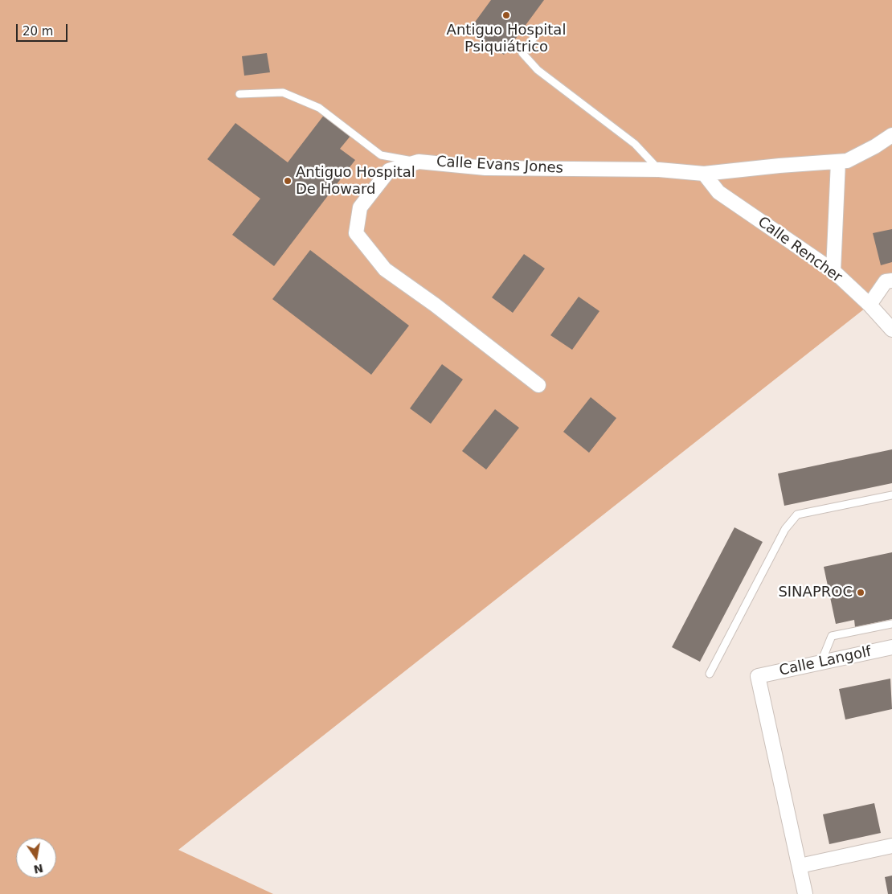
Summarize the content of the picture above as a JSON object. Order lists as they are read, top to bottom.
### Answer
{
  "streets": {
    "street": ["Calle Evans Jones", "Calle Rencher", "Calle Langolf"]
  },
  "crossings": [
    ["Calle Evans Jones", "Calle Rencher"]
  ],
  "places": ["Antiguo Hospital Psiquiátrico", "Antiguo Hospital De Howard", "SINAPROC"],
  "scale_bar": "20 m",
  "north": "bottom"
}
